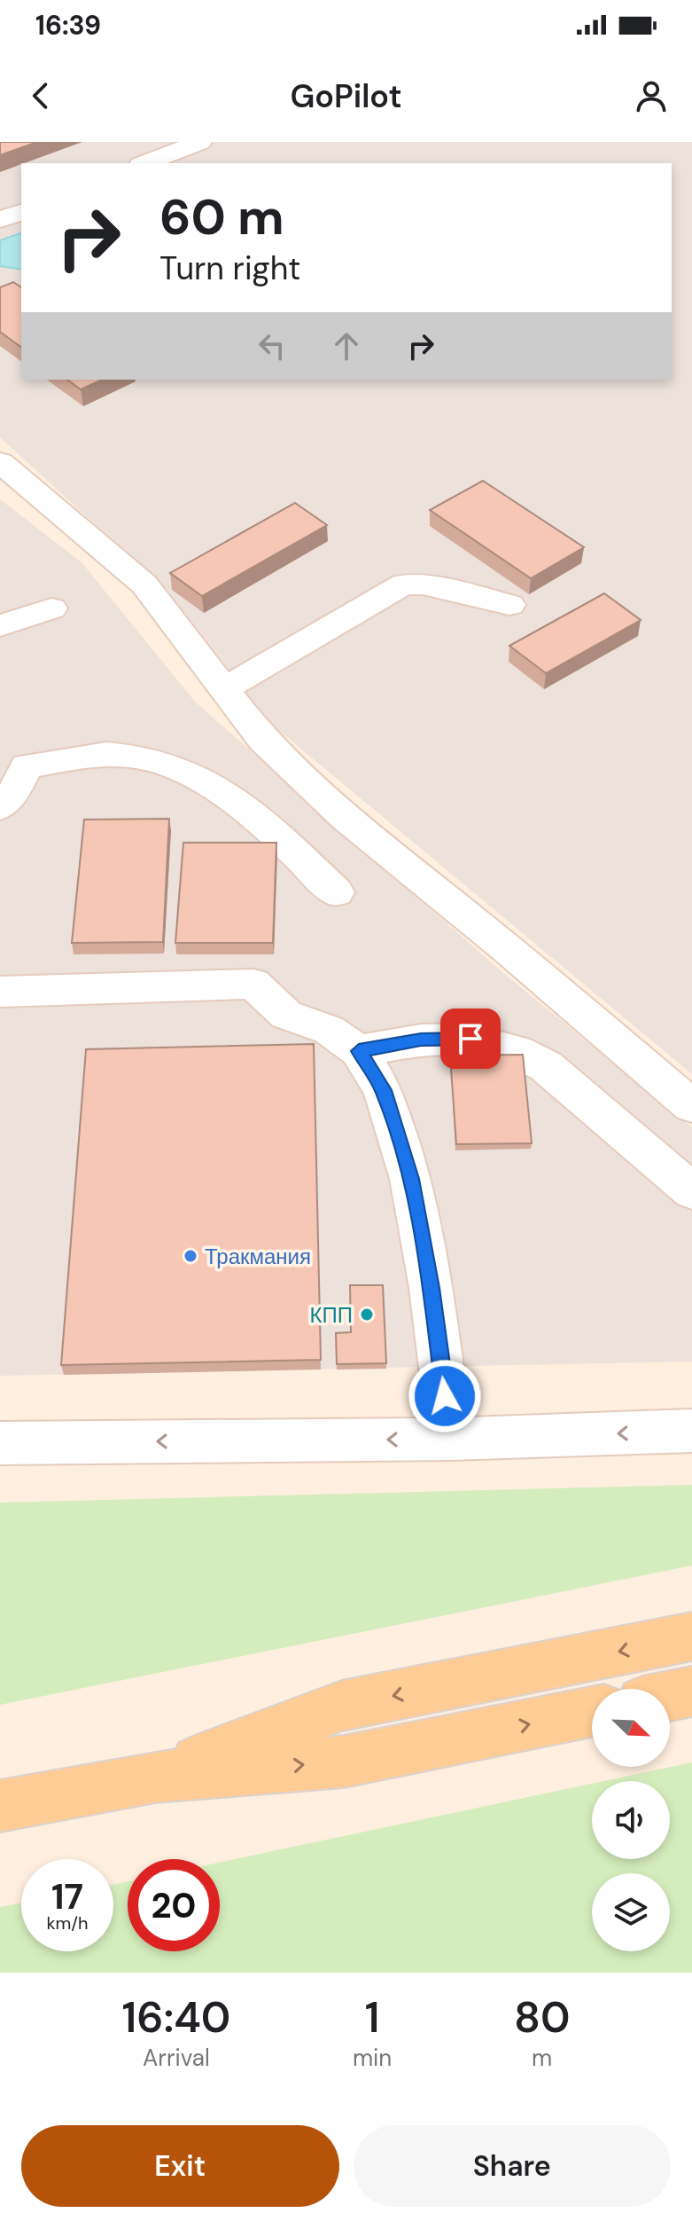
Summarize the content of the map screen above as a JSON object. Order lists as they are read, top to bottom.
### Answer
{
  "places": ["Тракмания", "КПП"],
  "north": "bottom right",
  "page": {
    "status": "16:39",
    "header": "GoPilot",
    "turn": ["60 m", "Turn right"],
    "speed": "17 km/h",
    "limit": "20",
    "eta": [
      "16:40",
      "Arrival",
      "1",
      "min",
      "80",
      "m"
    ],
    "buttons": ["Exit", "Share"]
  }
}
